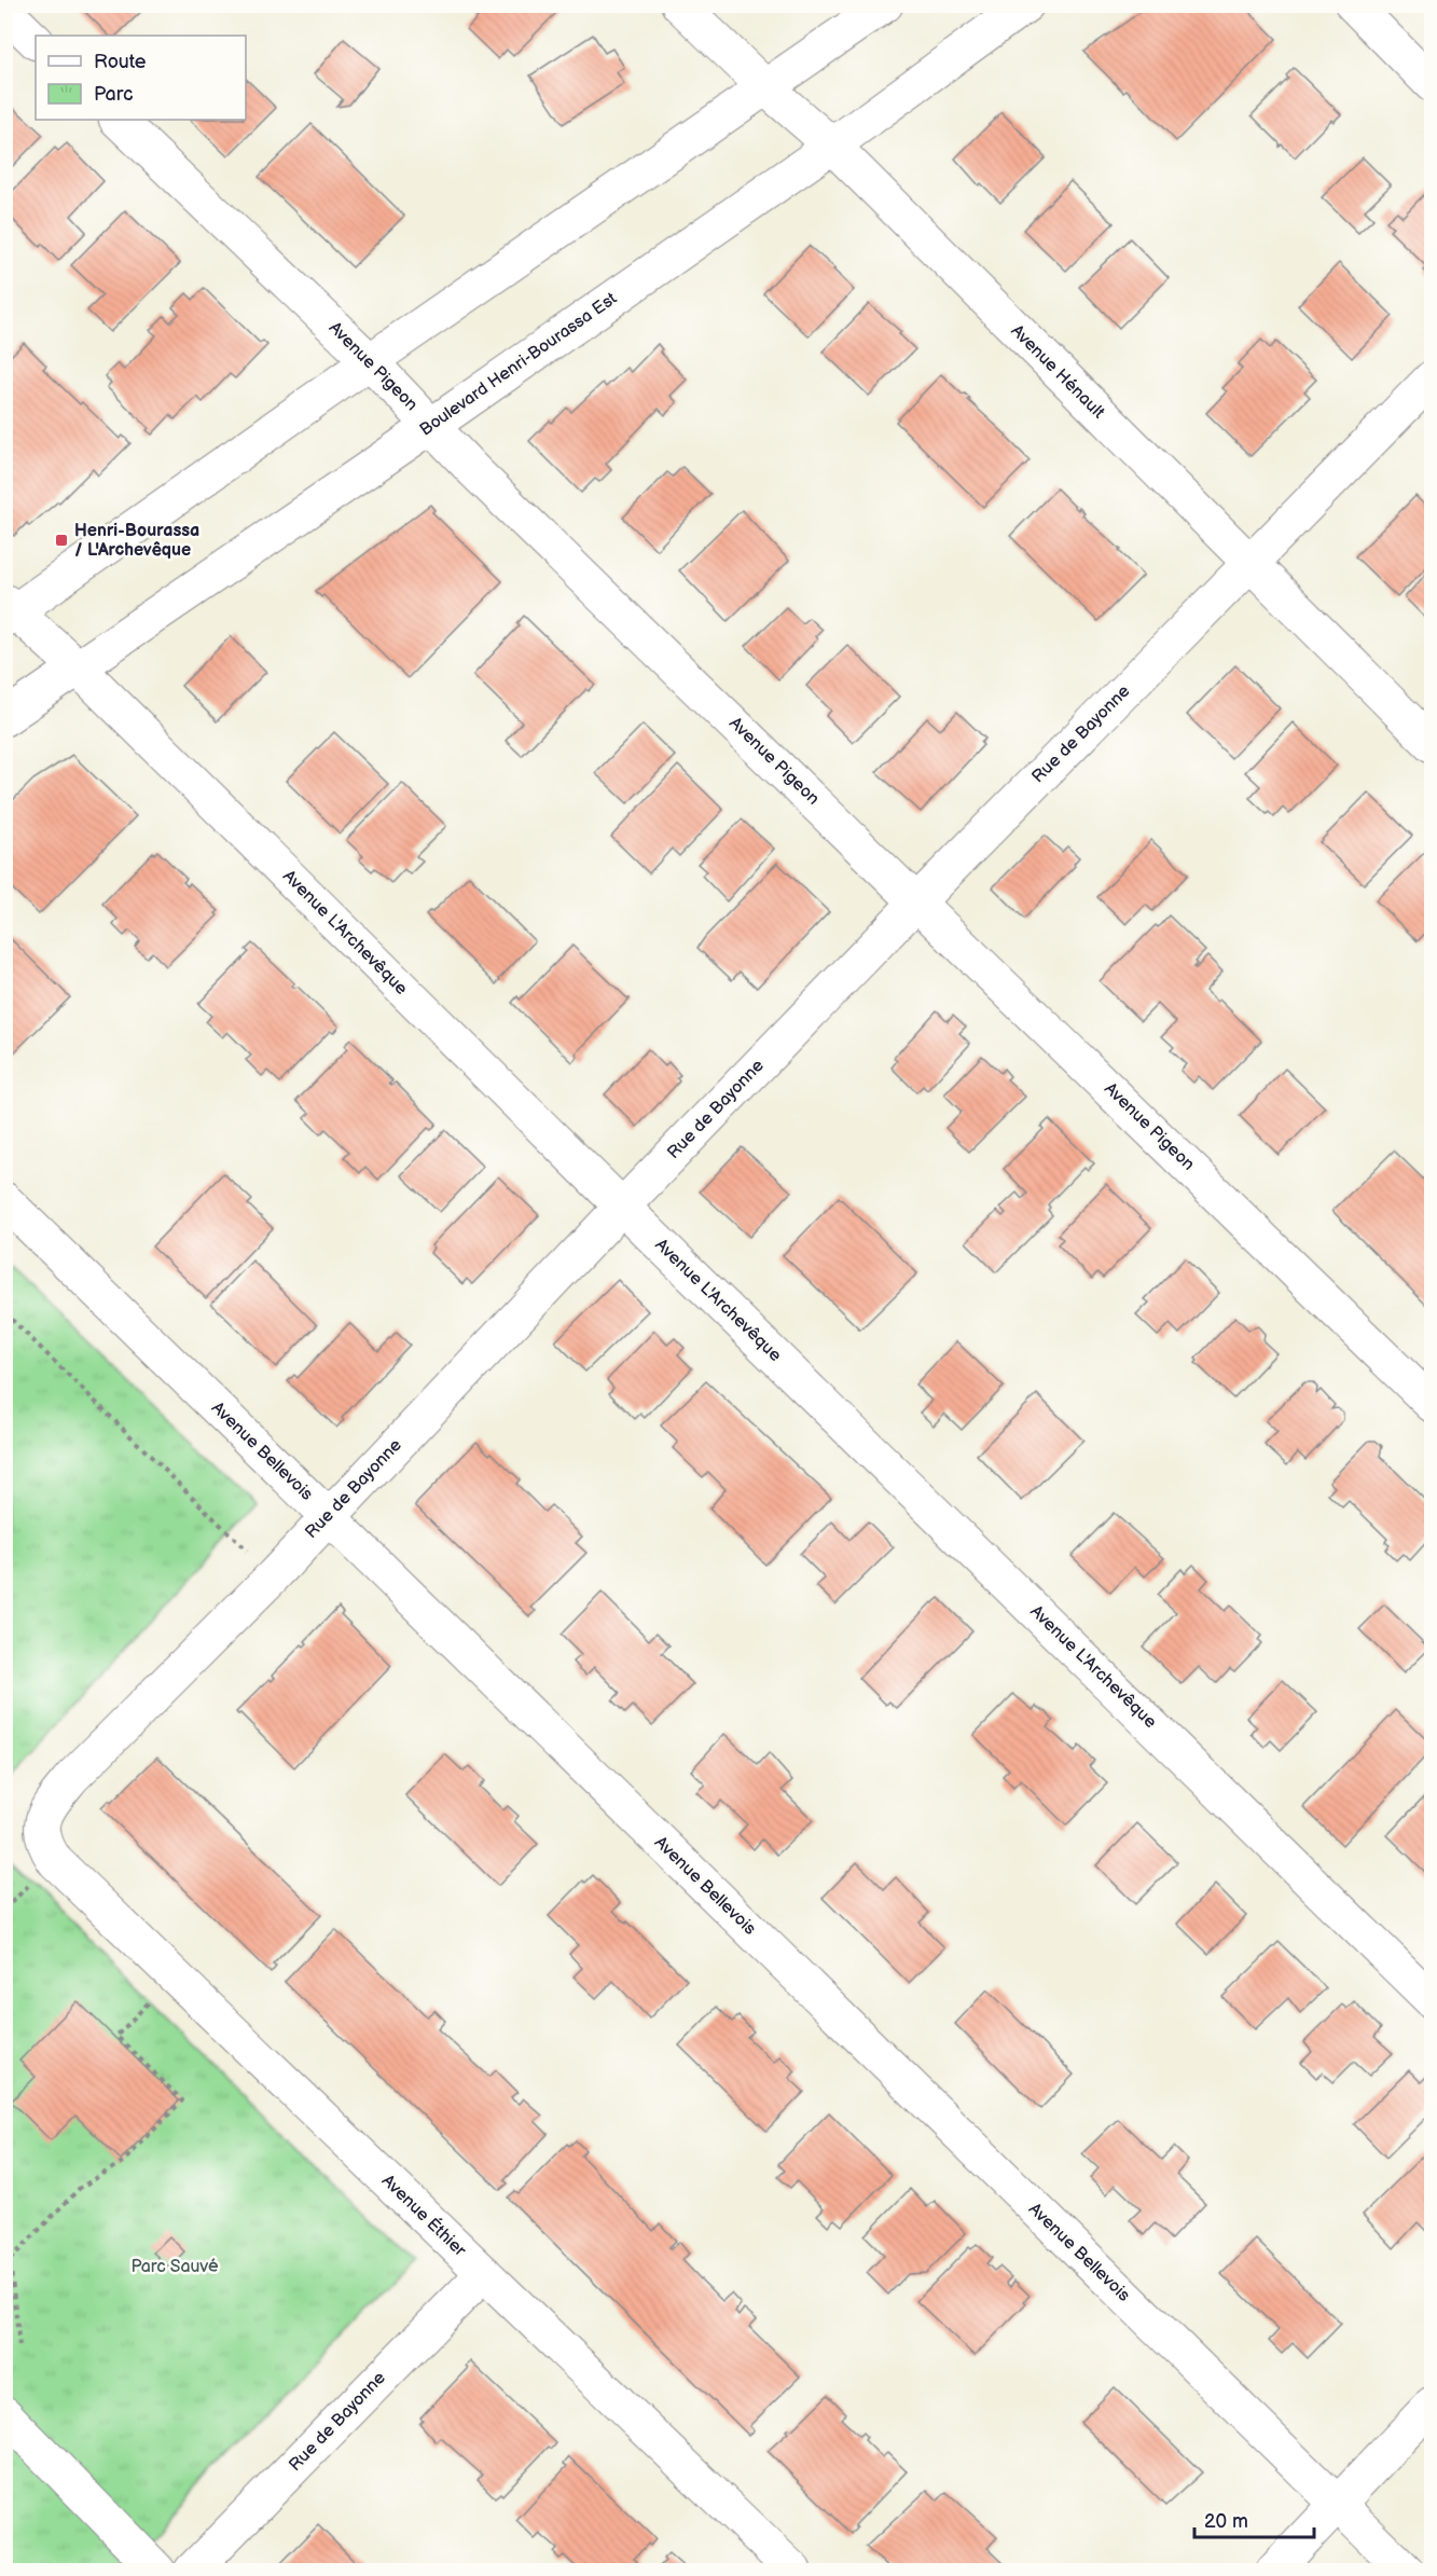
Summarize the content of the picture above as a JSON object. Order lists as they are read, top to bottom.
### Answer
{
  "streets": {
    "street": [
      "Boulevard Henri-Bourassa Est",
      "Avenue Pigeon",
      "Avenue Hénault",
      "Rue de Bayonne",
      "Avenue L'Archevêque",
      "Avenue Bellevois",
      "Avenue Éthier"
    ]
  },
  "crossings": [
    ["Boulevard Henri-Bourassa Est", "Avenue Pigeon"],
    ["Boulevard Henri-Bourassa Est", "Avenue Hénault"],
    ["Boulevard Henri-Bourassa Est", "Avenue L'Archevêque"],
    ["Avenue Pigeon", "Rue de Bayonne"],
    ["Avenue Hénault", "Rue de Bayonne"],
    ["Rue de Bayonne", "Avenue L'Archevêque"],
    ["Rue de Bayonne", "Avenue Bellevois"],
    ["Rue de Bayonne", "Avenue Éthier"]
  ],
  "parks": ["Parc Sauvé"],
  "places": {
    "transit": ["Henri-Bourassa / L'Archevêque"]
  },
  "legend": ["Route", "Parc"],
  "scale_bar": "20 m"
}
